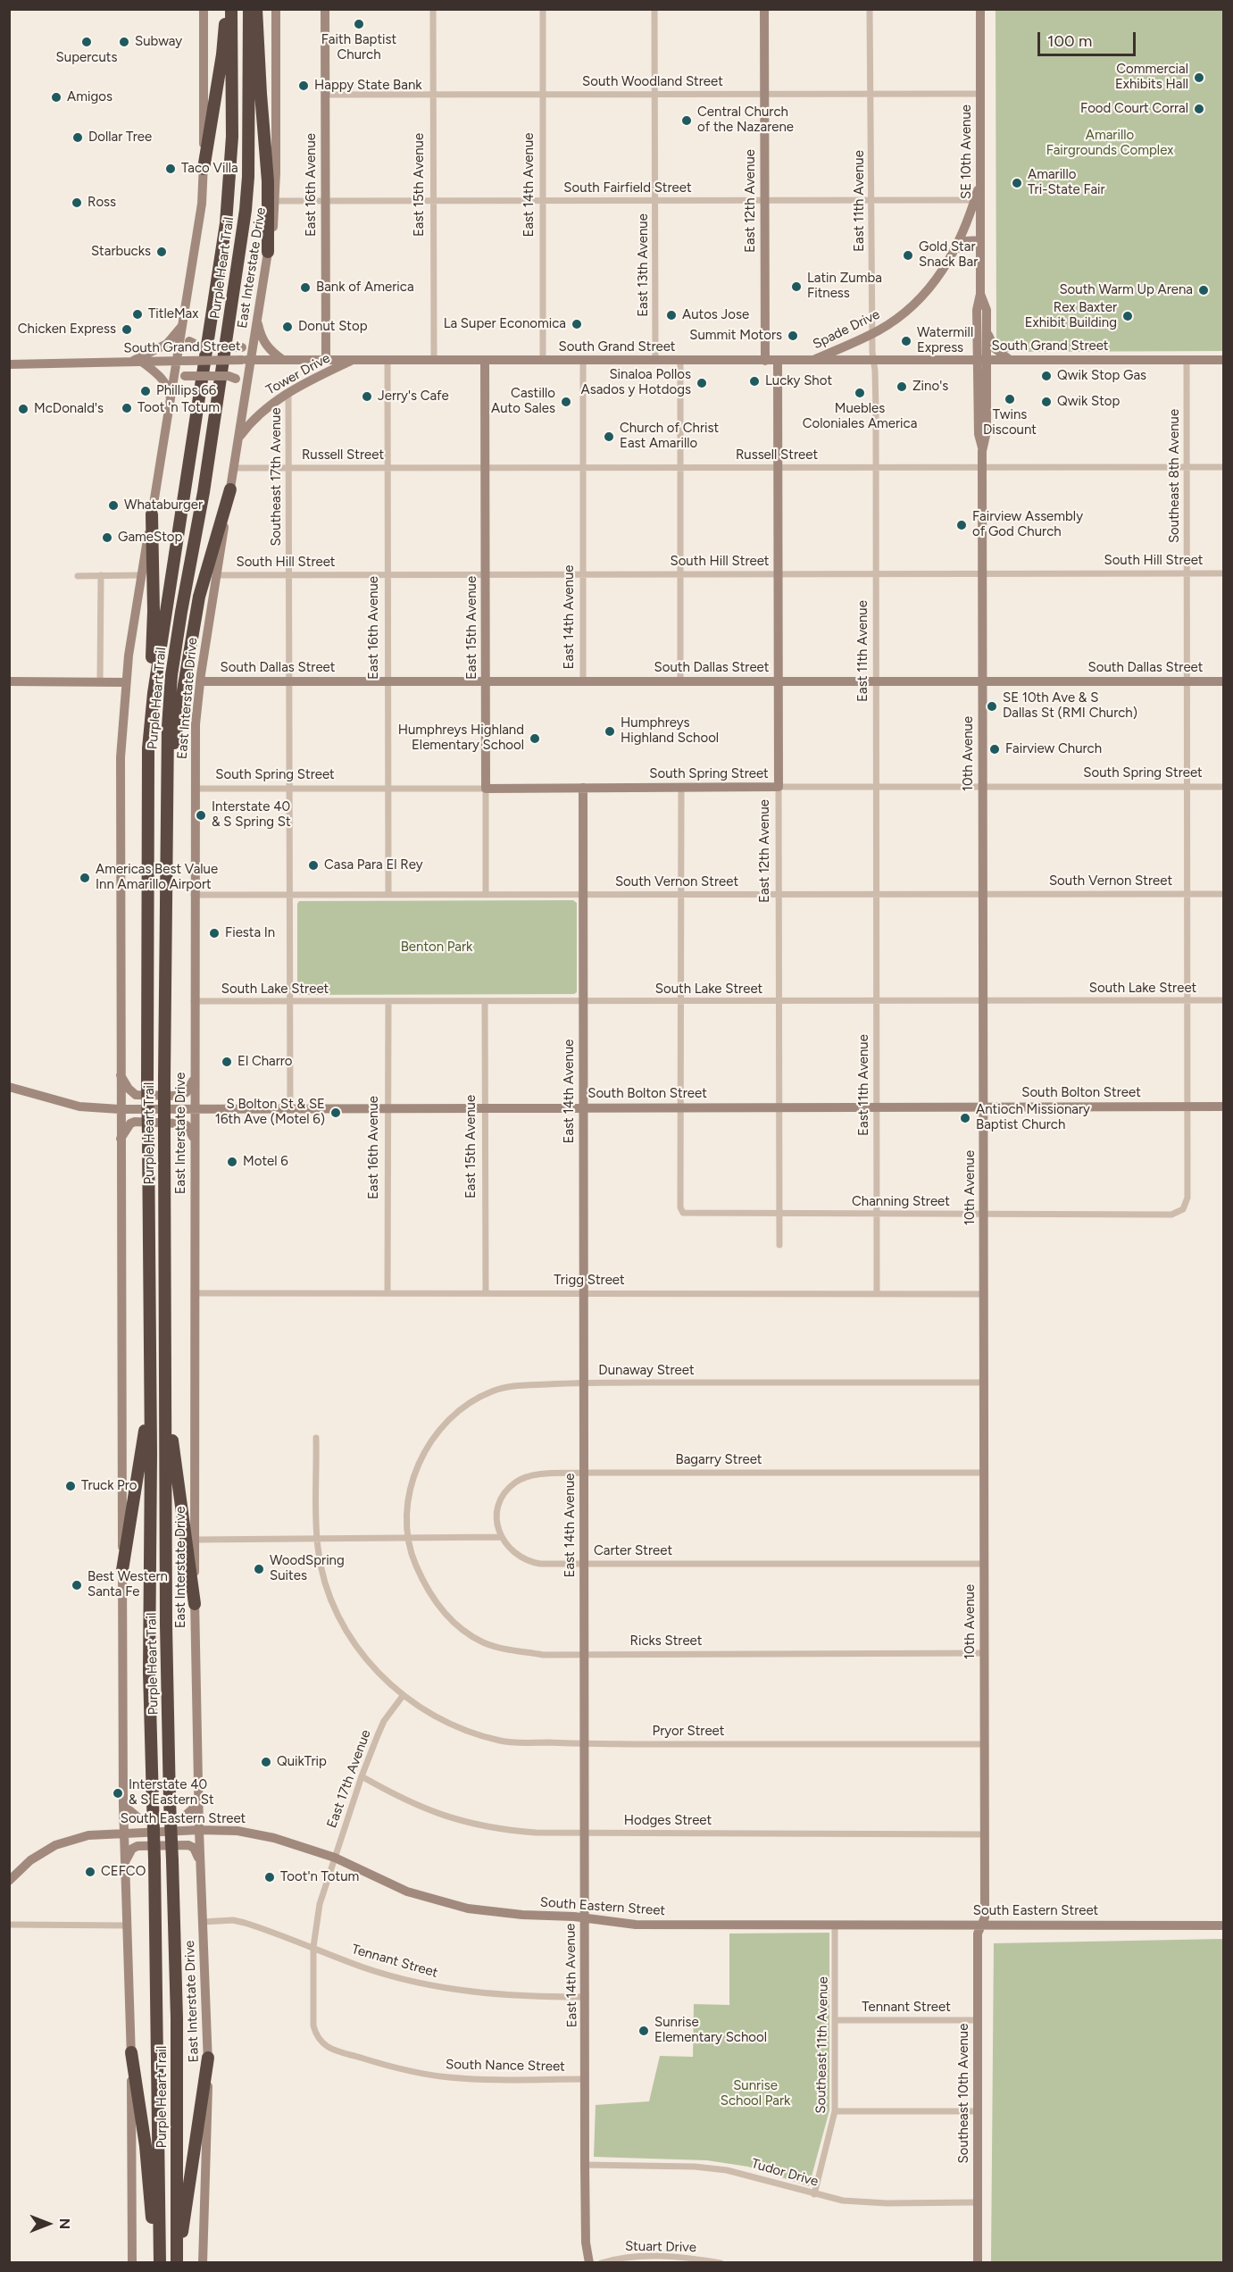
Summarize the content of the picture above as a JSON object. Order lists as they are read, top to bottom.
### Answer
{
  "streets": {
    "highway": ["Purple Heart Trail"],
    "main road": [
      "SE 10th Avenue",
      "East 16th Avenue",
      "East 15th Avenue",
      "East 14th Avenue",
      "East 12th Avenue",
      "East Interstate Drive",
      "Spade Drive",
      "South Grand Street",
      "Tower Drive",
      "South Dallas Street",
      "10th Avenue",
      "South Spring Street",
      "South Bolton Street",
      "South Eastern Street",
      "Southeast 10th Avenue"
    ],
    "street": [
      "South Woodland Street",
      "South Fairfield Street",
      "East 11th Avenue",
      "East 13th Avenue",
      "Russell Street",
      "Southeast 8th Avenue",
      "Southeast 17th Avenue",
      "South Hill Street",
      "South Vernon Street",
      "South Lake Street",
      "Channing Street",
      "Trigg Street",
      "Dunaway Street",
      "Bagarry Street",
      "Carter Street",
      "Ricks Street",
      "Pryor Street",
      "East 17th Avenue",
      "Hodges Street",
      "Tennant Street",
      "Southeast 11th Avenue",
      "South Nance Street",
      "Tudor Drive",
      "Stuart Drive"
    ]
  },
  "crossings": [
    ["South Woodland Street", "SE 10th Avenue"],
    ["South Woodland Street", "East 16th Avenue"],
    ["South Woodland Street", "East 15th Avenue"],
    ["South Woodland Street", "East 14th Avenue"],
    ["South Woodland Street", "East 12th Avenue"],
    ["South Woodland Street", "East 11th Avenue"],
    ["South Woodland Street", "East 13th Avenue"],
    ["SE 10th Avenue", "South Fairfield Street"],
    ["SE 10th Avenue", "Spade Drive"],
    ["SE 10th Avenue", "10th Avenue"],
    ["East 16th Avenue", "South Fairfield Street"],
    ["East 16th Avenue", "South Grand Street"],
    ["East 16th Avenue", "Russell Street"],
    ["East 16th Avenue", "South Hill Street"],
    ["East 16th Avenue", "South Dallas Street"],
    ["East 16th Avenue", "South Spring Street"],
    ["East 16th Avenue", "South Vernon Street"],
    ["East 16th Avenue", "South Lake Street"],
    ["East 16th Avenue", "South Bolton Street"],
    ["East 16th Avenue", "Trigg Street"],
    ["East 15th Avenue", "South Fairfield Street"],
    ["East 15th Avenue", "South Grand Street"],
    ["East 15th Avenue", "Russell Street"],
    ["East 15th Avenue", "South Hill Street"],
    ["East 15th Avenue", "South Dallas Street"],
    ["East 15th Avenue", "South Spring Street"],
    ["East 15th Avenue", "South Vernon Street"],
    ["East 15th Avenue", "South Lake Street"],
    ["East 15th Avenue", "South Bolton Street"],
    ["East 15th Avenue", "Trigg Street"],
    ["East 14th Avenue", "South Fairfield Street"],
    ["East 14th Avenue", "South Grand Street"],
    ["East 14th Avenue", "Russell Street"],
    ["East 14th Avenue", "South Hill Street"],
    ["East 14th Avenue", "South Dallas Street"],
    ["East 14th Avenue", "South Spring Street"],
    ["East 14th Avenue", "South Vernon Street"],
    ["East 14th Avenue", "South Lake Street"],
    ["East 14th Avenue", "South Bolton Street"],
    ["East 14th Avenue", "Trigg Street"],
    ["East 14th Avenue", "Dunaway Street"],
    ["East 14th Avenue", "Bagarry Street"],
    ["East 14th Avenue", "Carter Street"],
    ["East 14th Avenue", "Ricks Street"],
    ["East 14th Avenue", "Pryor Street"],
    ["East 14th Avenue", "South Eastern Street"],
    ["East 14th Avenue", "Hodges Street"],
    ["East 14th Avenue", "Tennant Street"],
    ["East 14th Avenue", "South Nance Street"],
    ["East 14th Avenue", "Tudor Drive"],
    ["South Fairfield Street", "East 12th Avenue"],
    ["South Fairfield Street", "East 11th Avenue"],
    ["South Fairfield Street", "East 13th Avenue"],
    ["South Fairfield Street", "East Interstate Drive"],
    ["South Fairfield Street", "Spade Drive"],
    ["East 12th Avenue", "South Grand Street"],
    ["East 12th Avenue", "Russell Street"],
    ["East 12th Avenue", "South Hill Street"],
    ["East 12th Avenue", "South Dallas Street"],
    ["East 12th Avenue", "South Spring Street"],
    ["East 12th Avenue", "South Vernon Street"],
    ["East 12th Avenue", "South Lake Street"],
    ["East 12th Avenue", "South Bolton Street"],
    ["East 12th Avenue", "Channing Street"],
    ["East 11th Avenue", "Spade Drive"],
    ["East 11th Avenue", "South Grand Street"],
    ["East 11th Avenue", "Russell Street"],
    ["East 11th Avenue", "South Hill Street"],
    ["East 11th Avenue", "South Dallas Street"],
    ["East 11th Avenue", "South Spring Street"],
    ["East 11th Avenue", "South Vernon Street"],
    ["East 11th Avenue", "South Lake Street"],
    ["East 11th Avenue", "South Bolton Street"],
    ["East 11th Avenue", "Channing Street"],
    ["East 11th Avenue", "Trigg Street"],
    ["East 13th Avenue", "South Grand Street"],
    ["East Interstate Drive", "South Grand Street"],
    ["East Interstate Drive", "Tower Drive"],
    ["East Interstate Drive", "Russell Street"],
    ["East Interstate Drive", "South Hill Street"],
    ["East Interstate Drive", "South Dallas Street"],
    ["East Interstate Drive", "South Spring Street"],
    ["East Interstate Drive", "South Vernon Street"],
    ["East Interstate Drive", "South Lake Street"],
    ["East Interstate Drive", "South Bolton Street"],
    ["East Interstate Drive", "Trigg Street"],
    ["East Interstate Drive", "South Eastern Street"],
    ["East Interstate Drive", "Tennant Street"],
    ["Spade Drive", "South Grand Street"],
    ["South Grand Street", "Tower Drive"],
    ["South Grand Street", "Southeast 8th Avenue"],
    ["South Grand Street", "10th Avenue"],
    ["Tower Drive", "Southeast 17th Avenue"],
    ["Russell Street", "Southeast 8th Avenue"],
    ["Russell Street", "Southeast 17th Avenue"],
    ["Russell Street", "10th Avenue"],
    ["Southeast 8th Avenue", "South Hill Street"],
    ["Southeast 8th Avenue", "South Dallas Street"],
    ["Southeast 8th Avenue", "South Spring Street"],
    ["Southeast 8th Avenue", "South Vernon Street"],
    ["Southeast 8th Avenue", "South Lake Street"],
    ["Southeast 8th Avenue", "South Bolton Street"],
    ["Southeast 8th Avenue", "Channing Street"],
    ["Southeast 17th Avenue", "South Hill Street"],
    ["Southeast 17th Avenue", "South Dallas Street"],
    ["Southeast 17th Avenue", "South Spring Street"],
    ["Southeast 17th Avenue", "South Vernon Street"],
    ["Southeast 17th Avenue", "South Lake Street"],
    ["Southeast 17th Avenue", "South Bolton Street"],
    ["South Hill Street", "10th Avenue"],
    ["South Dallas Street", "10th Avenue"],
    ["10th Avenue", "South Spring Street"],
    ["10th Avenue", "South Vernon Street"],
    ["10th Avenue", "South Lake Street"],
    ["10th Avenue", "South Bolton Street"],
    ["10th Avenue", "Channing Street"],
    ["10th Avenue", "Trigg Street"],
    ["10th Avenue", "Dunaway Street"],
    ["10th Avenue", "Bagarry Street"],
    ["10th Avenue", "Carter Street"],
    ["10th Avenue", "Ricks Street"],
    ["10th Avenue", "Pryor Street"],
    ["10th Avenue", "South Eastern Street"],
    ["10th Avenue", "Hodges Street"],
    ["10th Avenue", "Southeast 10th Avenue"],
    ["South Bolton Street", "Channing Street"],
    ["Dunaway Street", "Ricks Street"],
    ["Bagarry Street", "Carter Street"],
    ["Pryor Street", "East 17th Avenue"],
    ["East 17th Avenue", "South Eastern Street"],
    ["East 17th Avenue", "Hodges Street"],
    ["East 17th Avenue", "Tennant Street"],
    ["East 17th Avenue", "South Nance Street"],
    ["South Eastern Street", "Southeast 11th Avenue"],
    ["South Eastern Street", "Southeast 10th Avenue"],
    ["Tennant Street", "Southeast 11th Avenue"],
    ["Tennant Street", "Southeast 10th Avenue"],
    ["Southeast 11th Avenue", "Tudor Drive"],
    ["Southeast 10th Avenue", "Tudor Drive"]
  ],
  "parks": ["Amarillo Fairgrounds Complex", "Benton Park", "Sunrise School Park"],
  "places": [
    "Faith Baptist Church",
    "Supercuts",
    "Subway",
    "Commercial Exhibits Hall",
    "Happy State Bank",
    "Amigos",
    "Food Court Corral",
    "Central Church of the Nazarene",
    "Dollar Tree",
    "Taco Villa",
    "Amarillo Tri-State Fair",
    "Ross",
    "Starbucks",
    "Gold Star Snack Bar",
    "Latin Zumba Fitness",
    "Bank of America",
    "South Warm Up Arena",
    "TitleMax",
    "Autos Jose",
    "Rex Baxter Exhibit Building",
    "La Super Economica",
    "Donut Stop",
    "Chicken Express",
    "Summit Motors",
    "Watermill Express",
    "Qwik Stop Gas",
    "Lucky Shot",
    "Sinaloa Pollos Asados y Hotdogs",
    "Zino's",
    "Phillips 66",
    "Muebles Coloniales America",
    "Jerry's Cafe",
    "Twins Discount",
    "Castillo Auto Sales",
    "Qwik Stop",
    "Toot 'n Totum",
    "McDonald's",
    "Church of Christ East Amarillo",
    "Whataburger",
    "Fairview Assembly of God Church",
    "GameStop",
    "SE 10th Ave & S Dallas St (RMI Church)",
    "Humphreys Highland School",
    "Humphreys Highland Elementary School",
    "Fairview Church",
    "Interstate 40 & S Spring St",
    "Casa Para El Rey",
    "Americas Best Value Inn Amarillo Airport",
    "Fiesta In",
    "El Charro",
    "S Bolton St & SE 16th Ave (Motel 6)",
    "Antioch Missionary Baptist Church",
    "Motel 6",
    "Truck Pro",
    "WoodSpring Suites",
    "Best Western Santa Fe",
    "QuikTrip",
    "Interstate 40 & S Eastern St",
    "CEFCO",
    "Toot'n Totum",
    "Sunrise Elementary School"
  ],
  "scale_bar": "100 m",
  "north": "right"
}
